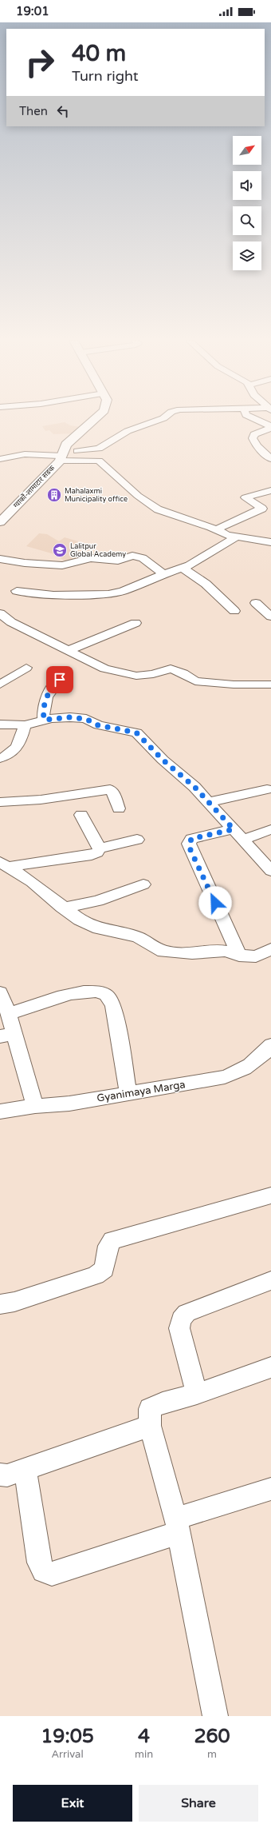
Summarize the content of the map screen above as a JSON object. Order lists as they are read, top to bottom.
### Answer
{
  "streets": {
    "main road": ["ग्वार्को-लामाटार सडक"],
    "street": ["Gyanimaya Marga"]
  },
  "places": {
    "building": ["Mahalaxmi Municipality office"],
    "school or university": ["Lalitpur Global Academy"]
  },
  "north": "top right",
  "page": {
    "status": "19:01",
    "turn": ["40 m", "Turn right"],
    "then": "Then",
    "eta": [
      "19:05",
      "Arrival",
      "4",
      "min",
      "260",
      "m"
    ],
    "buttons": ["Exit", "Share"]
  }
}
